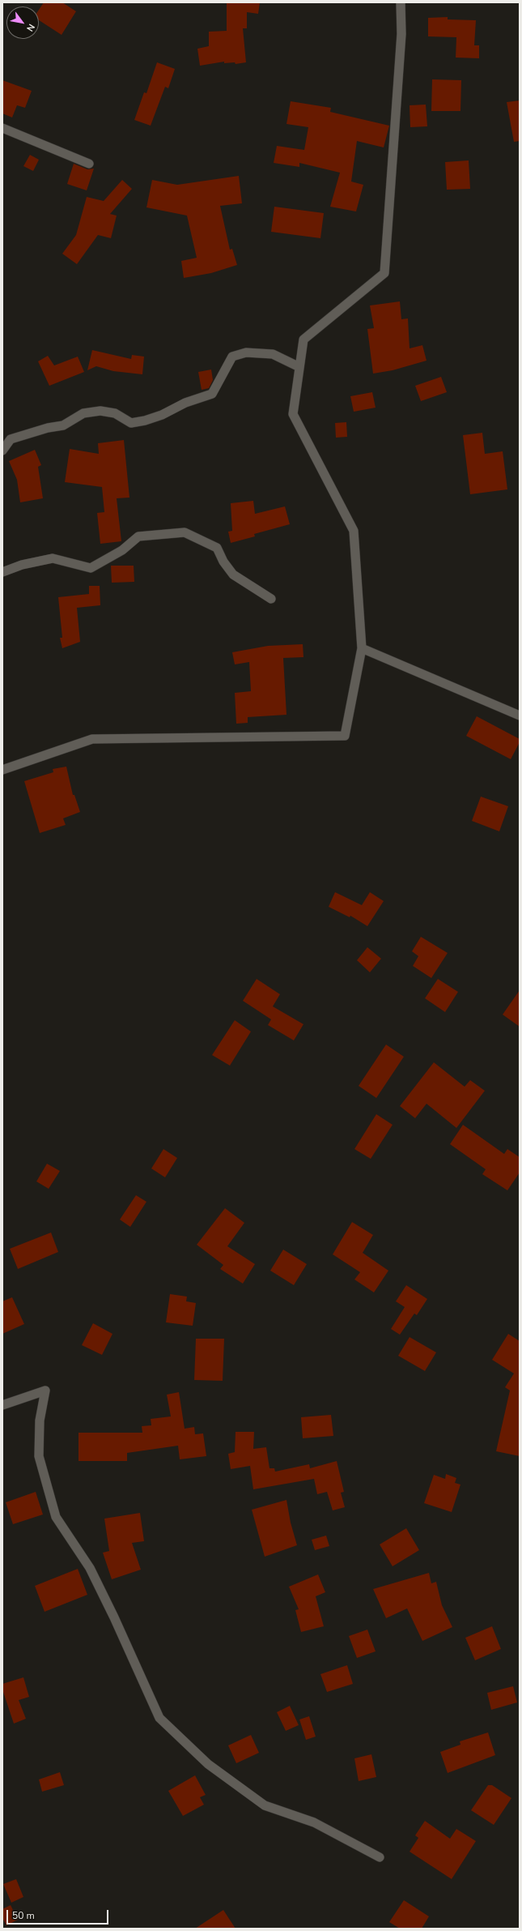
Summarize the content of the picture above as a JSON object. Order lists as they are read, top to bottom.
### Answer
{
  "scale_bar": "50 m",
  "north": "bottom right"
}
